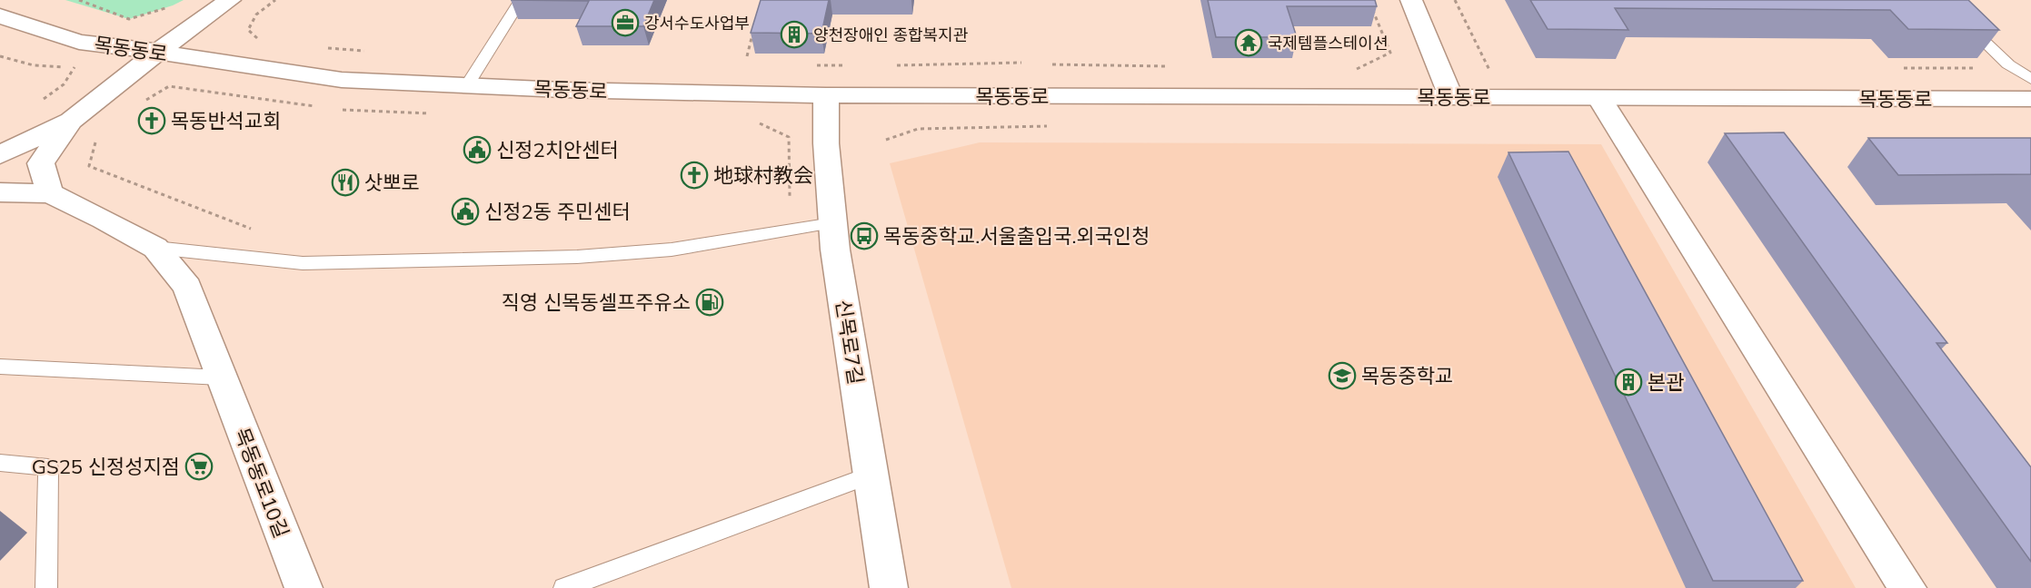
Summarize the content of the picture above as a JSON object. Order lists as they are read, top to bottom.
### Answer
{
  "streets": {
    "main road": ["목동동로", "신목로7길", "목동동로10길"]
  },
  "crossings": [
    ["목동동로", "신목로7길"]
  ],
  "places": {
    "office": ["강서수도사업부"],
    "building": ["양천장애인 종합복지관", "본관"],
    "temple": ["국제템플스테이션"],
    "church": ["목동반석교회", "地球村教会"],
    "public building": ["신정2치안센터", "신정2동 주민센터"],
    "restaurant": ["삿뽀로"],
    "bus stop": ["목동중학교.서울출입국.외국인청"],
    "fuel station": ["직영 신목동셀프주유소"],
    "school or university": ["목동중학교"],
    "supermarket": ["GS25 신정성지점"]
  }
}
